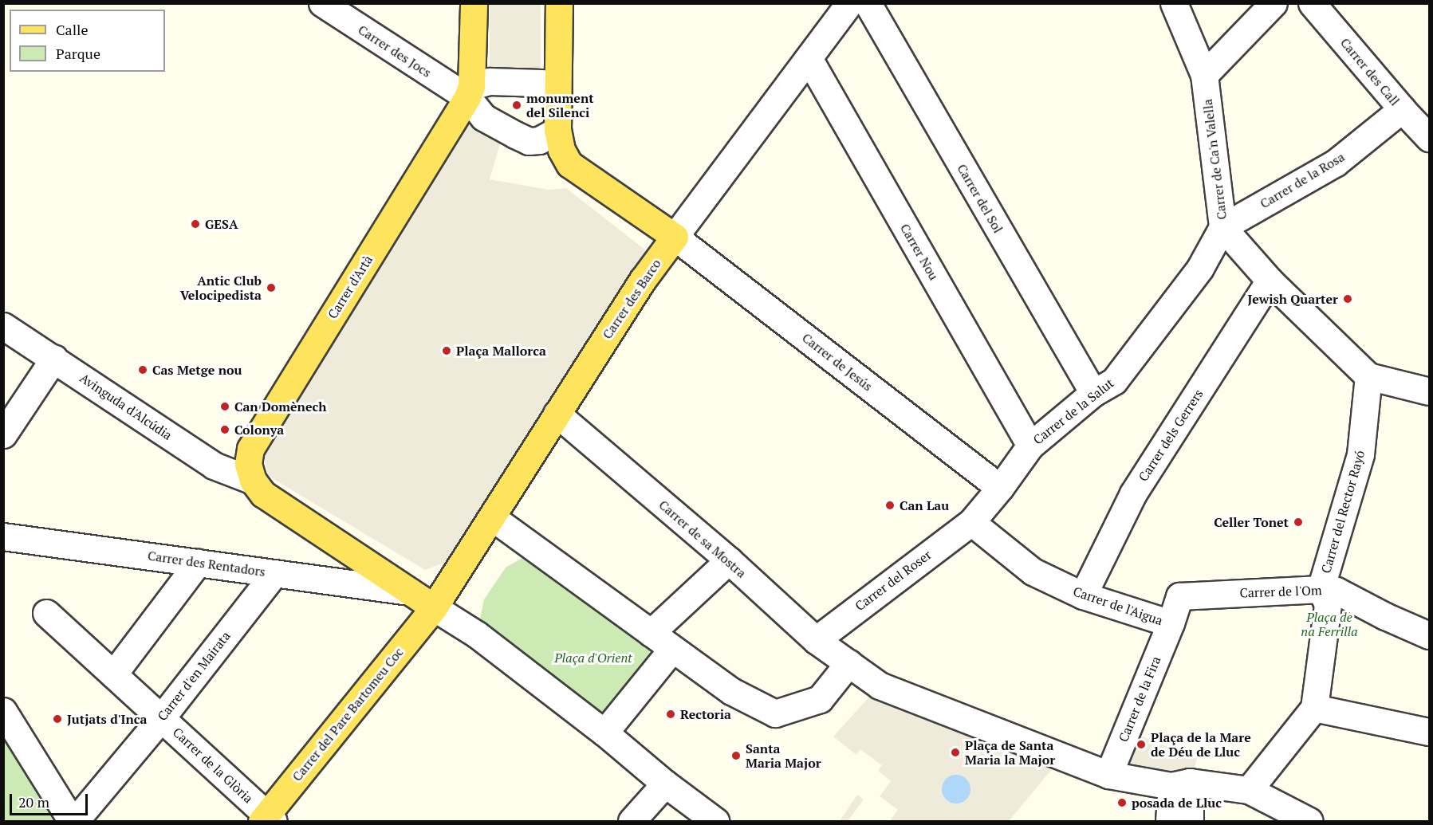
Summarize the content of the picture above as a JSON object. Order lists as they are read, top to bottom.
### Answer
{
  "streets": {
    "main road": ["Carrer d'Artà", "Carrer des Barco", "Carrer del Pare Bartomeu Coc"],
    "street": [
      "Carrer des Jocs",
      "Carrer des Call",
      "Carrer de Ca'n Valella",
      "Carrer de la Rosa",
      "Carrer del Sol",
      "Carrer Nou",
      "Carrer de Jesús",
      "Avinguda d'Alcúdia",
      "Carrer de la Salut",
      "Carrer dels Gerrers",
      "Carrer del Rector Rayó",
      "Carrer de sa Mostra",
      "Carrer des Rentadors",
      "Carrer del Roser",
      "Carrer de l'Om",
      "Carrer de l'Aigua",
      "Carrer d'en Mairata",
      "Carrer de la Fira",
      "Carrer de la Glòria"
    ]
  },
  "crossings": [
    ["Carrer des Jocs", "Carrer d'Artà"],
    ["Carrer des Call", "Carrer de la Rosa"],
    ["Carrer de Ca'n Valella", "Carrer de la Rosa"],
    ["Carrer de Ca'n Valella", "Carrer de la Salut"],
    ["Carrer de Ca'n Valella", "Carrer dels Gerrers"],
    ["Carrer de Ca'n Valella", "Carrer del Rector Rayó"],
    ["Carrer de la Rosa", "Carrer de la Salut"],
    ["Carrer del Sol", "Carrer de la Salut"],
    ["Carrer Nou", "Carrer des Barco"],
    ["Carrer Nou", "Carrer de la Salut"],
    ["Carrer d'Artà", "Avinguda d'Alcúdia"],
    ["Carrer des Barco", "Carrer de Jesús"],
    ["Carrer des Barco", "Carrer de sa Mostra"],
    ["Carrer des Barco", "Carrer del Pare Bartomeu Coc"],
    ["Carrer de Jesús", "Carrer de la Salut"],
    ["Carrer de la Salut", "Carrer del Roser"],
    ["Carrer de la Salut", "Carrer de l'Aigua"],
    ["Carrer dels Gerrers", "Carrer de l'Aigua"],
    ["Carrer del Rector Rayó", "Carrer de l'Om"],
    ["Carrer de sa Mostra", "Carrer del Roser"],
    ["Carrer de sa Mostra", "Carrer de la Fira"],
    ["Carrer des Rentadors", "Carrer d'en Mairata"],
    ["Carrer del Roser", "Carrer de l'Aigua"],
    ["Carrer de l'Om", "Carrer de l'Aigua"],
    ["Carrer de l'Om", "Carrer de la Fira"],
    ["Carrer de l'Aigua", "Carrer de la Fira"],
    ["Carrer d'en Mairata", "Carrer de la Glòria"],
    ["Carrer del Pare Bartomeu Coc", "Carrer de la Glòria"]
  ],
  "parks": ["Plaça de na Ferrilla", "Plaça d'Orient"],
  "places": [
    "monument del Silenci",
    "GESA",
    "Antic Club Velocipedista",
    "Jewish Quarter",
    "Plaça Mallorca",
    "Cas Metge nou",
    "Can Domènech",
    "Colonya",
    "Can Lau",
    "Celler Tonet",
    "Rectoria",
    "Jutjats d'Inca",
    "Plaça de la Mare de Déu de Lluc",
    "Plaça de Santa Maria la Major",
    "Santa Maria Major",
    "posada de Lluc"
  ],
  "legend": ["Calle", "Parque"],
  "scale_bar": "20 m"
}
